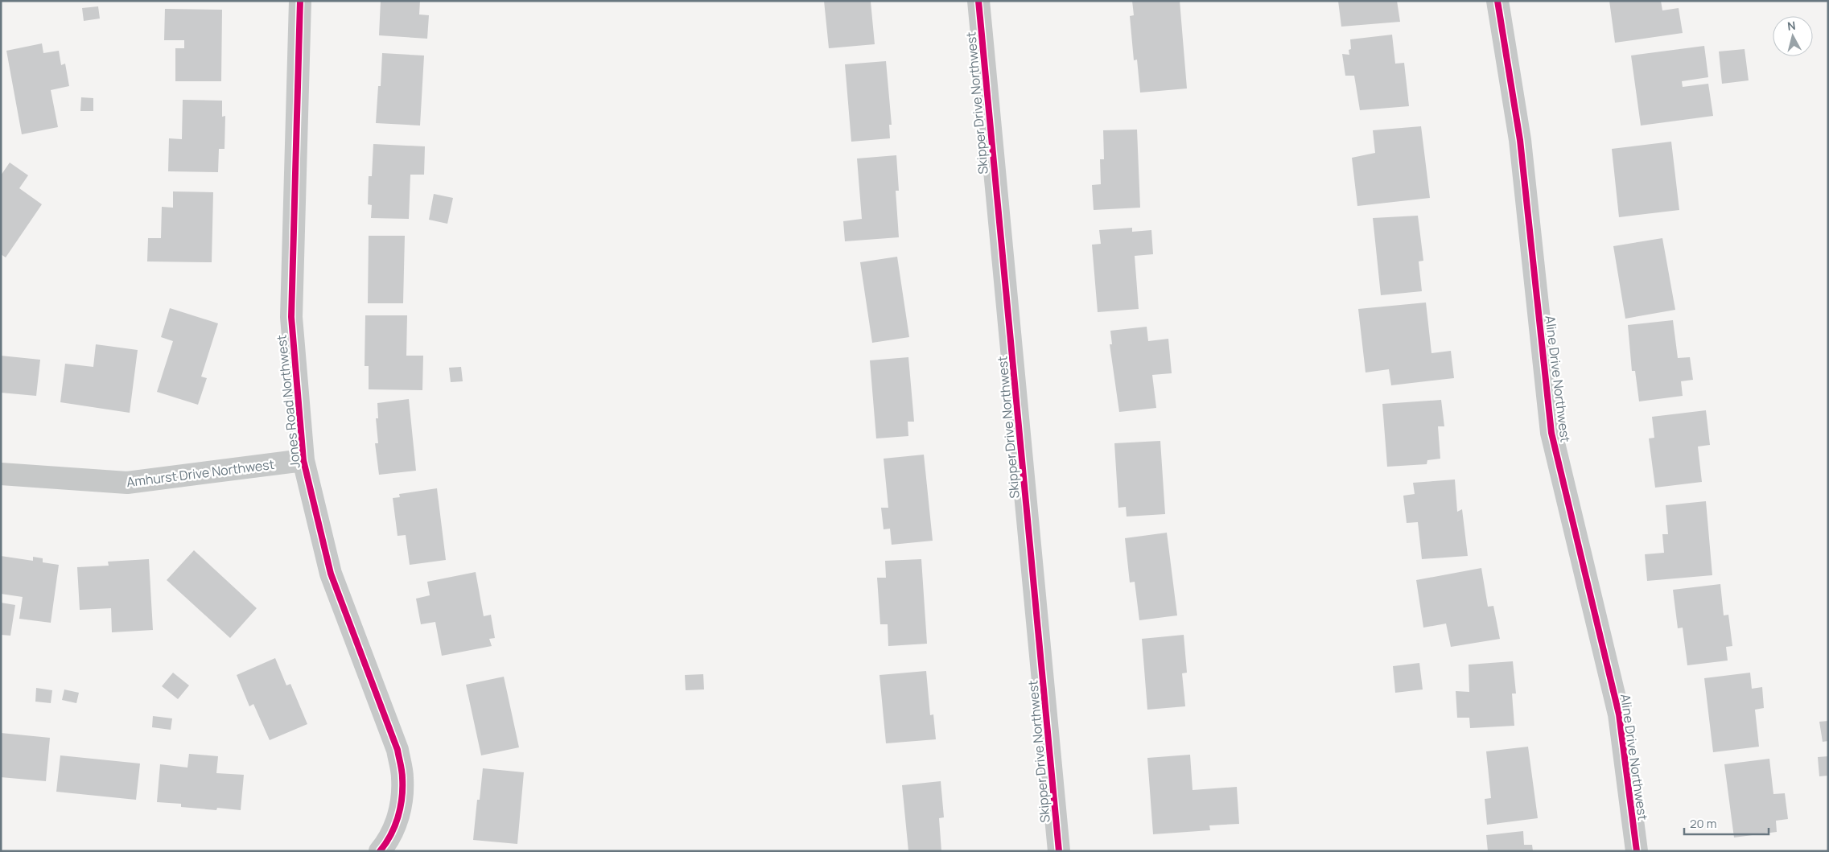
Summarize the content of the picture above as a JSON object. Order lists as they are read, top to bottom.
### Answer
{
  "streets": {
    "street": [
      "Skipper Drive Northwest",
      "Aline Drive Northwest",
      "Jones Road Northwest",
      "Amhurst Drive Northwest"
    ]
  },
  "crossings": [
    ["Jones Road Northwest", "Amhurst Drive Northwest"]
  ],
  "scale_bar": "20 m",
  "north": "top"
}
